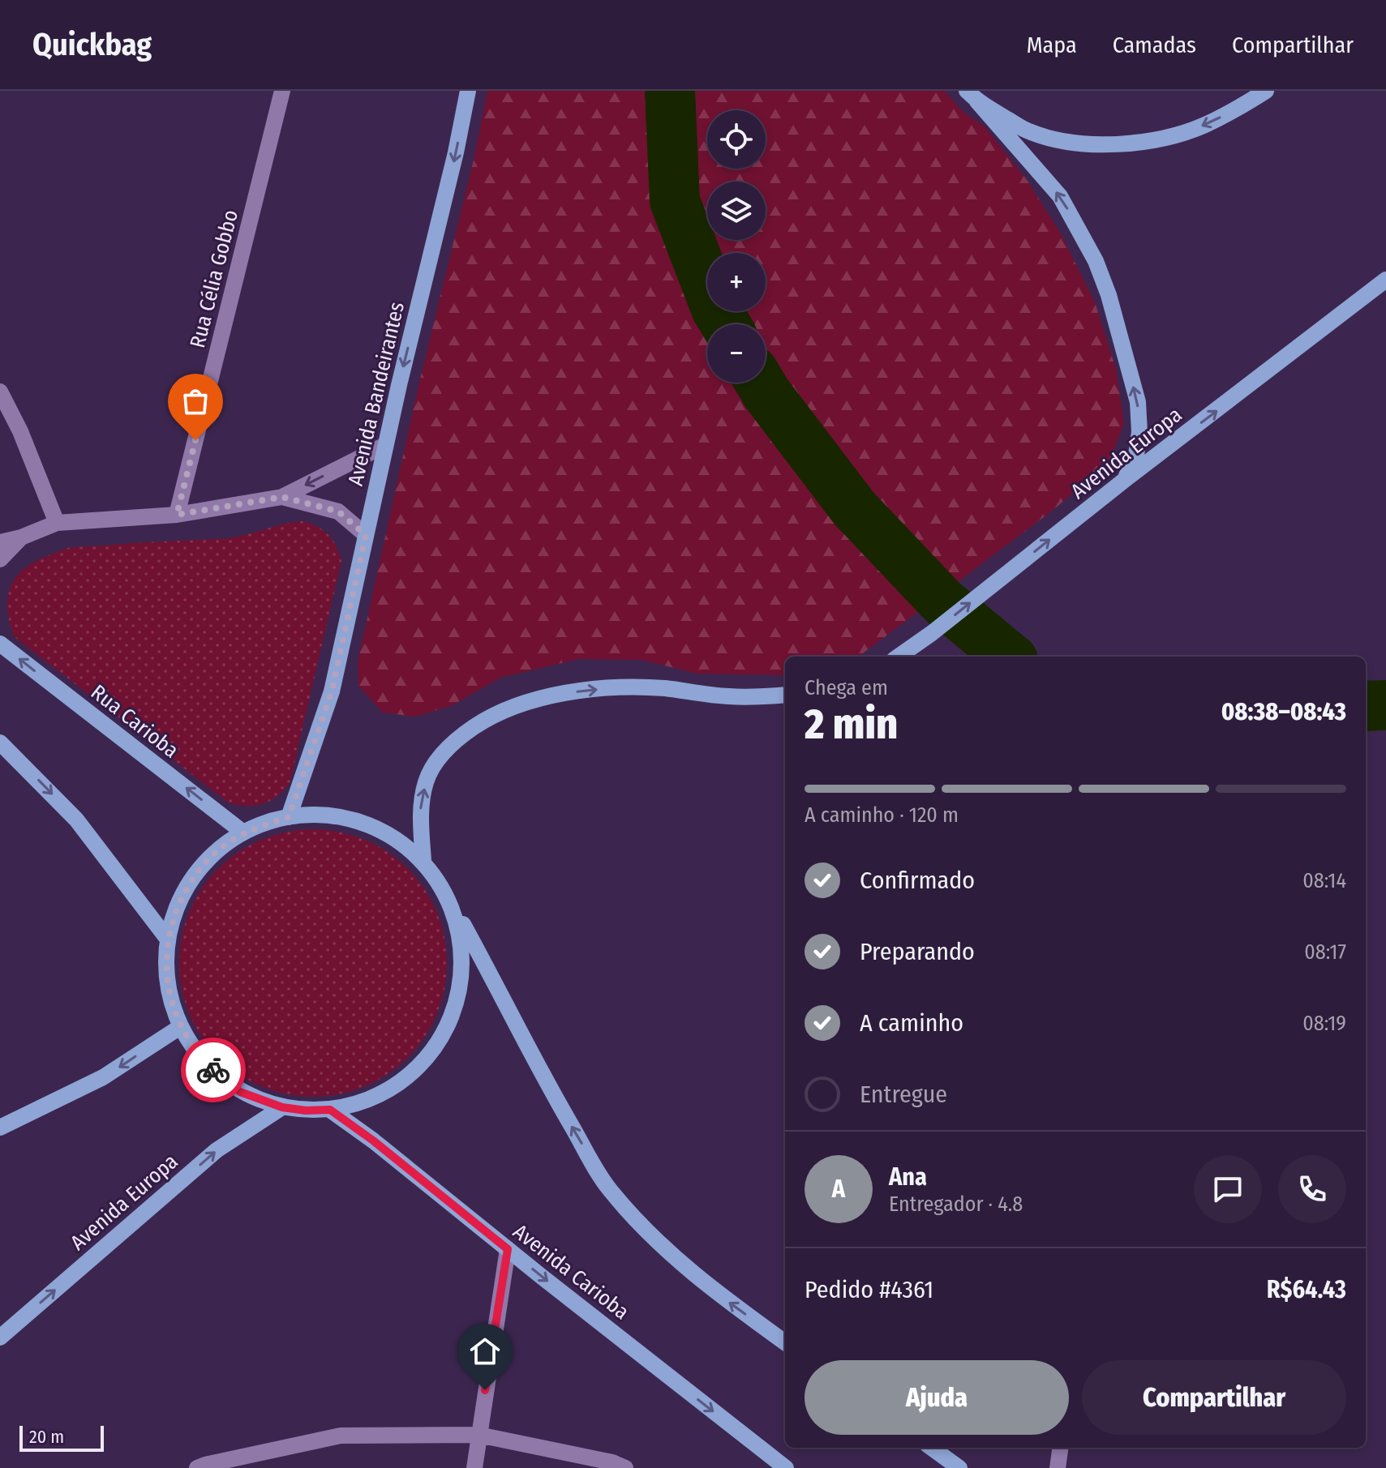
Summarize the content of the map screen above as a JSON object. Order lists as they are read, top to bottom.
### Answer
{
  "streets": {
    "main road": [
      "Avenida Bandeirantes",
      "Avenida Europa",
      "Rua Carioba",
      "Avenida Carioba"
    ],
    "street": ["Rua Célia Gobbo"]
  },
  "one_way": ["Avenida Bandeirantes", "Avenida Europa"],
  "scale_bar": "20 m",
  "page": {
    "header": "Quickbag",
    "nav": ["Mapa", "Camadas", "Compartilhar"],
    "map_buttons": ["+", "−"],
    "heading": ["2 min", "Chega em", "08:38–08:43"],
    "panel": [
      "Ana",
      "Entregador · 4.8",
      "Pedido #4361",
      "R$64.43"
    ],
    "bar": "A caminho · 120 m",
    "list": [
      ["Confirmado", "08:14"],
      ["Preparando", "08:17"],
      ["A caminho", "08:19"],
      "Entregue"
    ],
    "round": "A",
    "buttons": ["Ajuda", "Compartilhar"],
    "scale": "20 m"
  }
}
